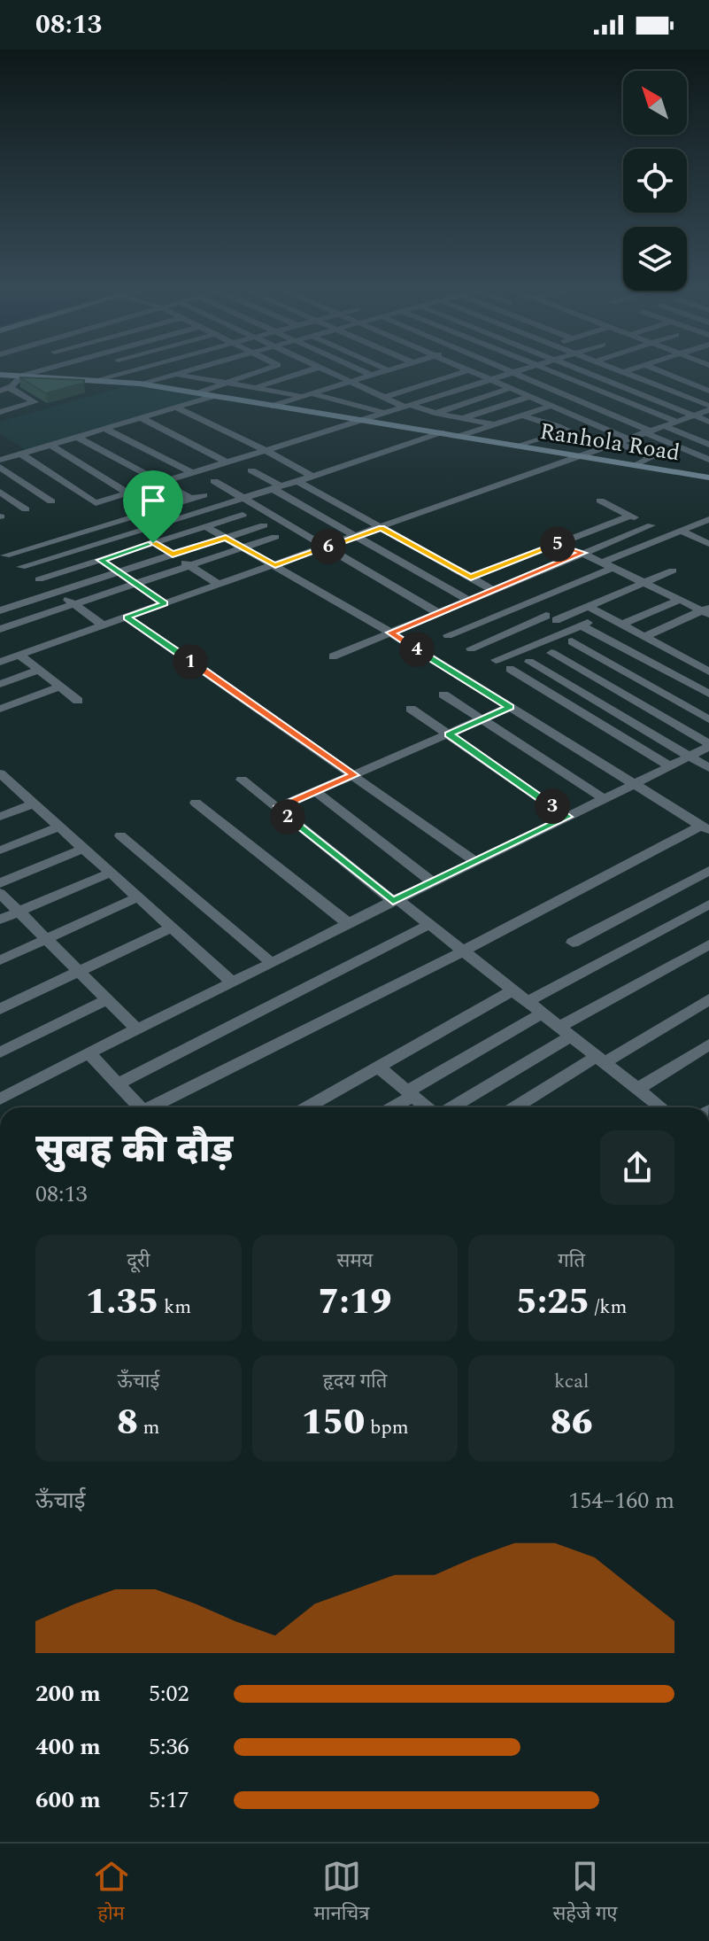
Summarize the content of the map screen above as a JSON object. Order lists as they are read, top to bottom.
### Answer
{
  "streets": {
    "street": ["Ranhola Road"]
  },
  "north": "top left",
  "page": {
    "status": "08:13",
    "pins": [
      "5",
      "6",
      "4",
      "1",
      "3",
      "2"
    ],
    "heading": ["सुबह की दौड़", "08:13"],
    "stats": [
      ["दूरी", "1.35 km"],
      ["समय", "7:19"],
      ["गति", "5:25 /km"],
      ["ऊँचाई", "8 m"],
      ["हृदय गति", "150 bpm"],
      ["kcal", "86"]
    ],
    "chart": ["ऊँचाई", "154–160 m"],
    "list": [
      {
        "name": "200 m",
        "note": "5:02"
      },
      {
        "name": "400 m",
        "note": "5:36"
      },
      {
        "name": "600 m",
        "note": "5:17"
      }
    ],
    "tabs": ["होम", "मानचित्र", "सहेजे गए"]
  }
}
